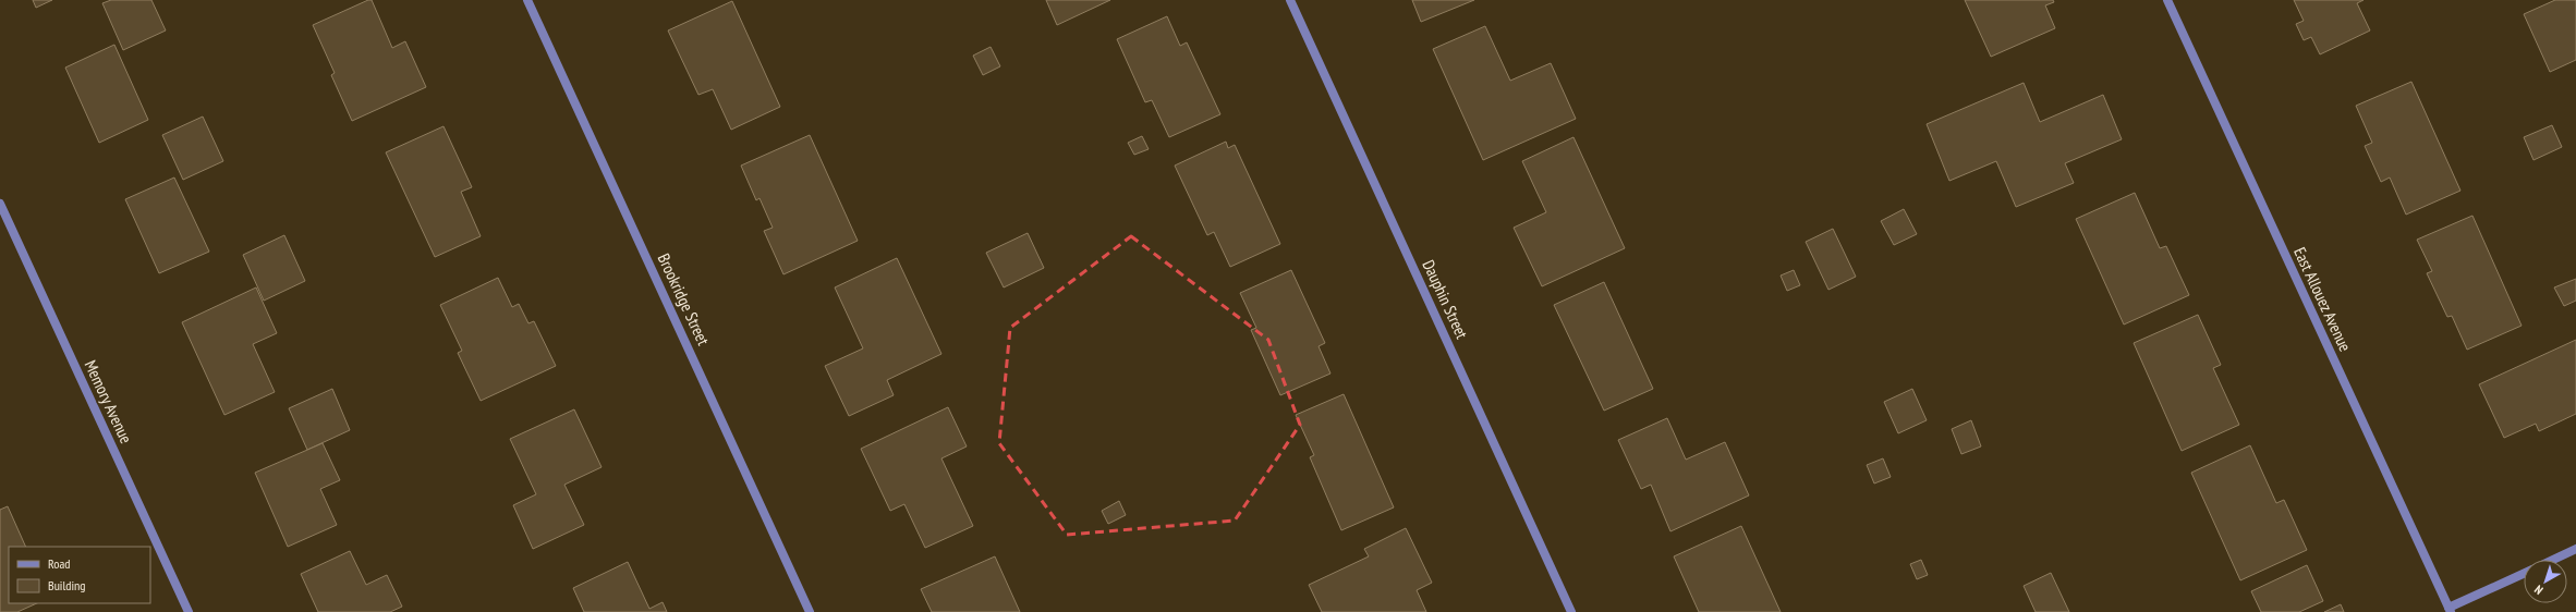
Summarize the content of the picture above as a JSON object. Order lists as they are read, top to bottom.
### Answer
{
  "streets": {
    "street": [
      "Brookridge Street",
      "Dauphin Street",
      "East Allouez Avenue",
      "Memory Avenue"
    ]
  },
  "legend": ["Road", "Building"],
  "north": "bottom left"
}
